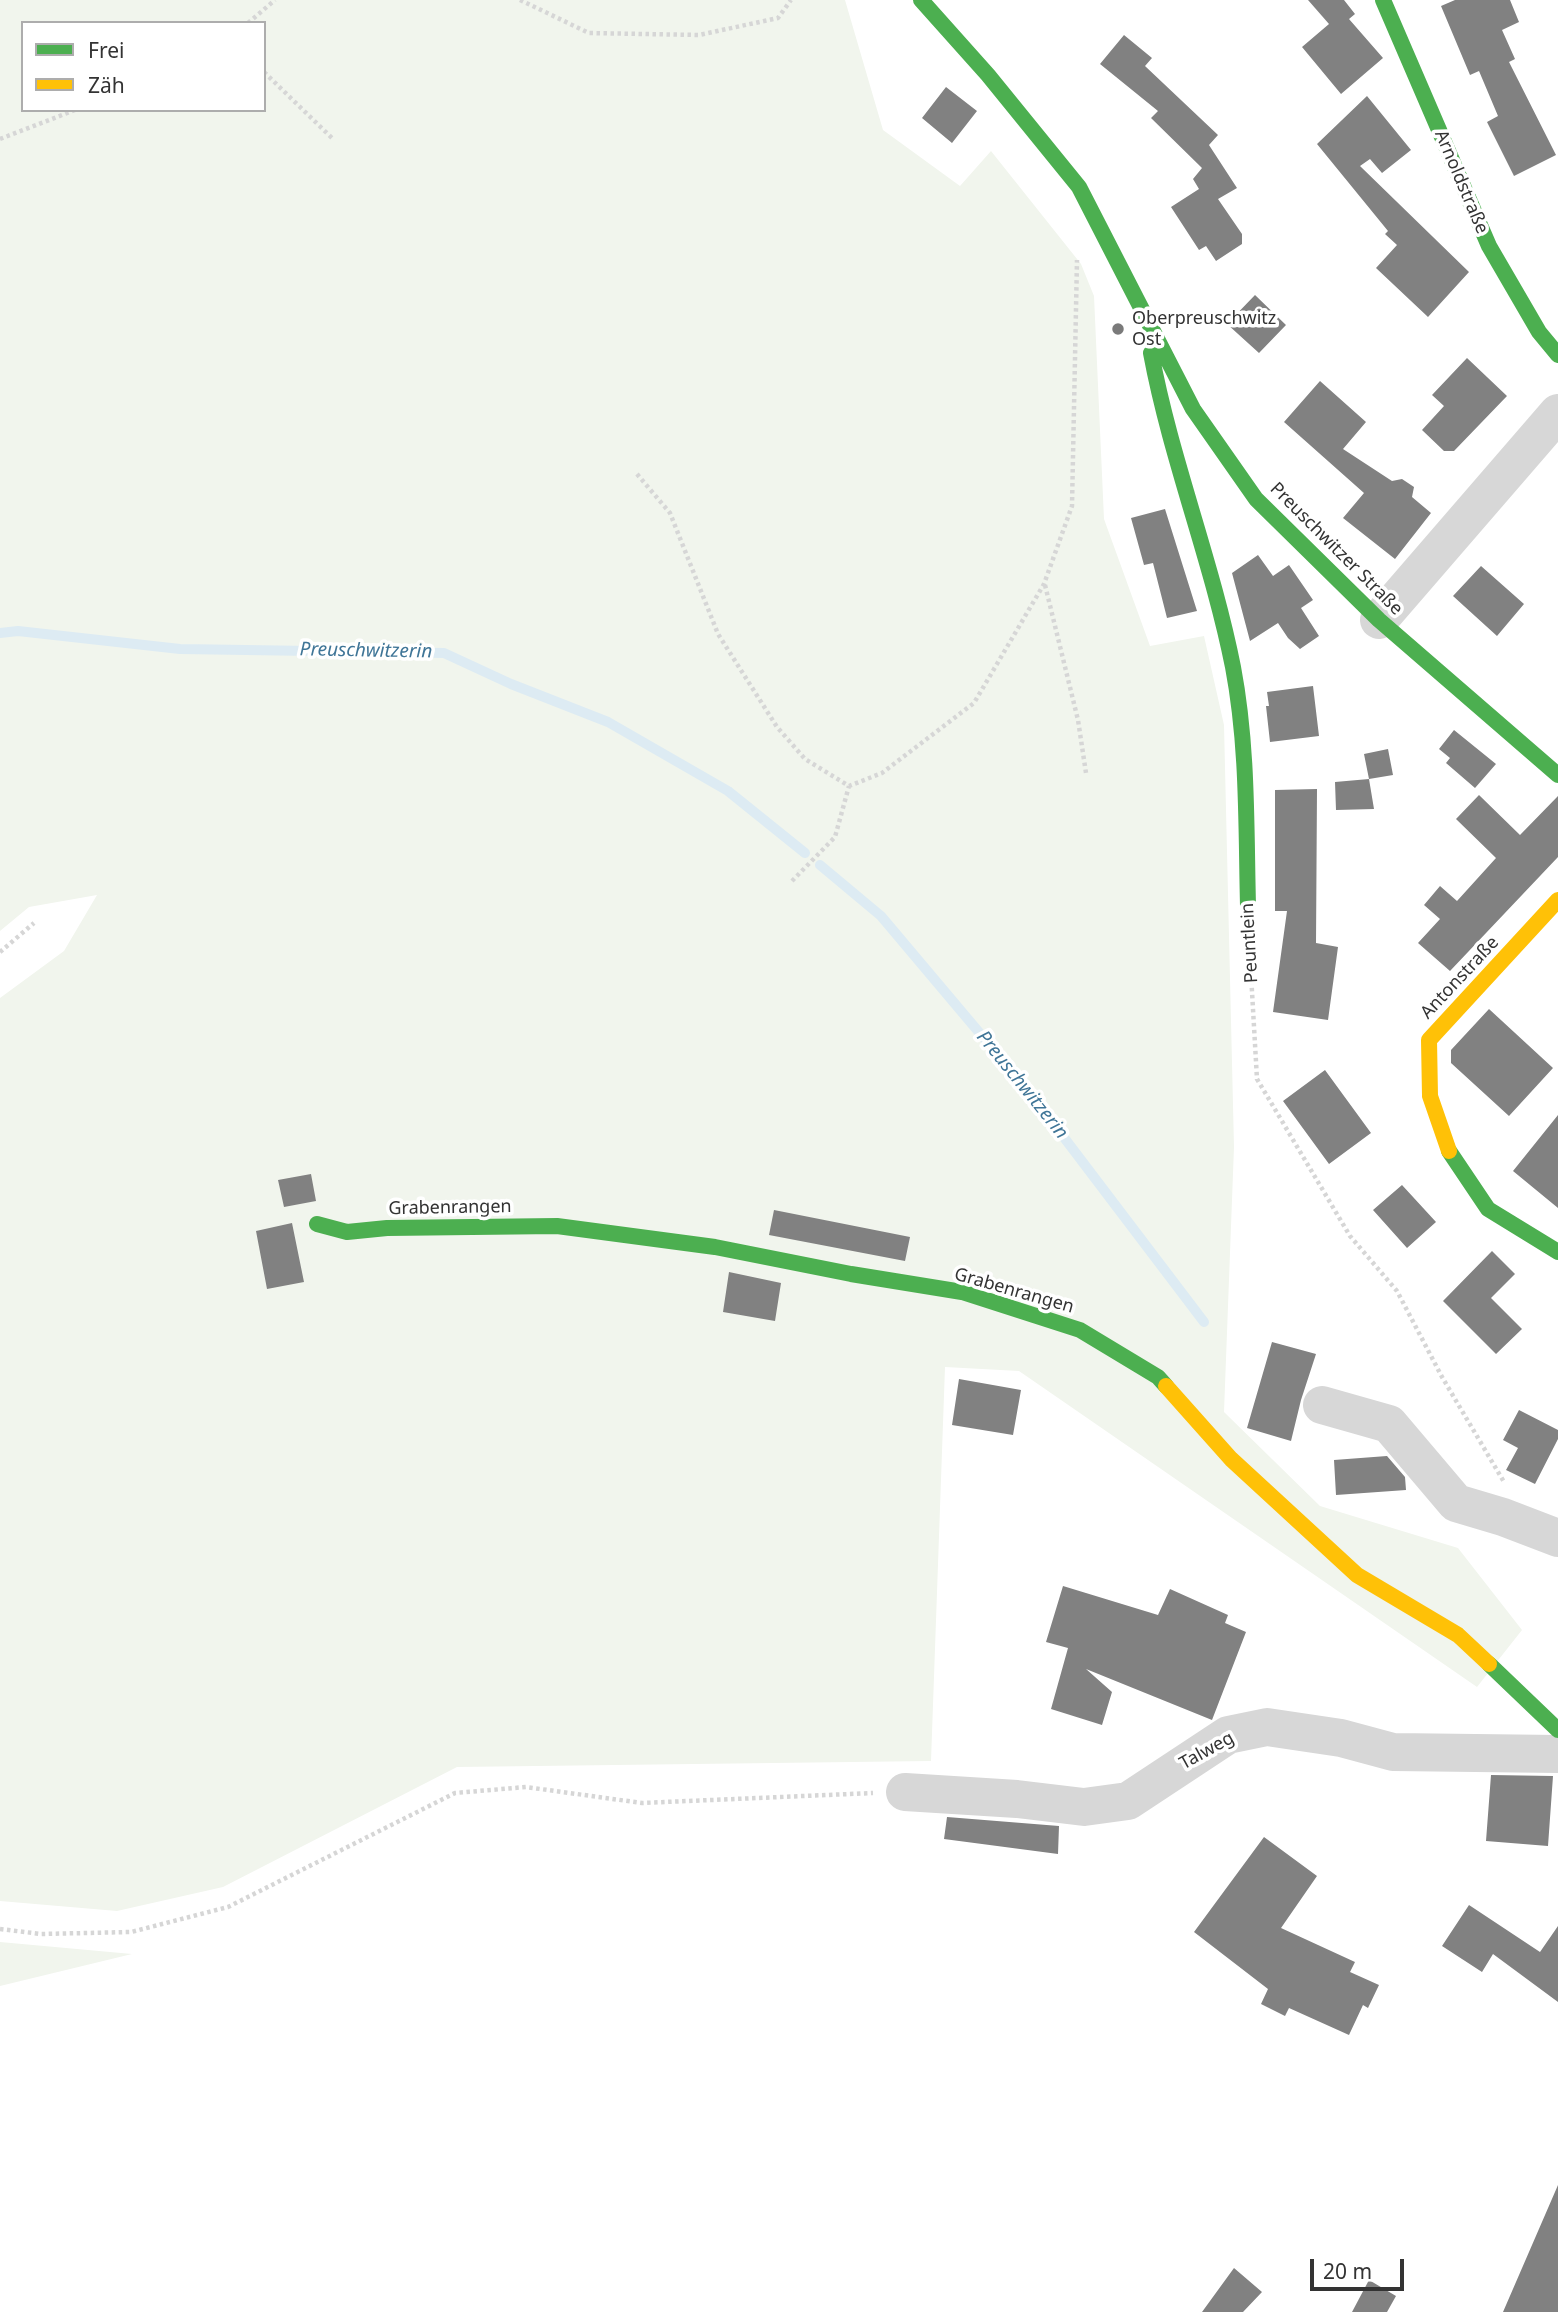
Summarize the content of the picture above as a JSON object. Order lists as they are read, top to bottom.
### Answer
{
  "streets": {
    "street": [
      "Arnoldstraße",
      "Preuschwitzer Straße",
      "Peuntlein",
      "Antonstraße",
      "Grabenrangen",
      "Talweg"
    ]
  },
  "crossings": [
    ["Preuschwitzer Straße", "Peuntlein"]
  ],
  "water": ["Preuschwitzerin"],
  "places": ["Oberpreuschwitz Ost"],
  "legend": ["Frei", "Zäh"],
  "scale_bar": "20 m"
}
